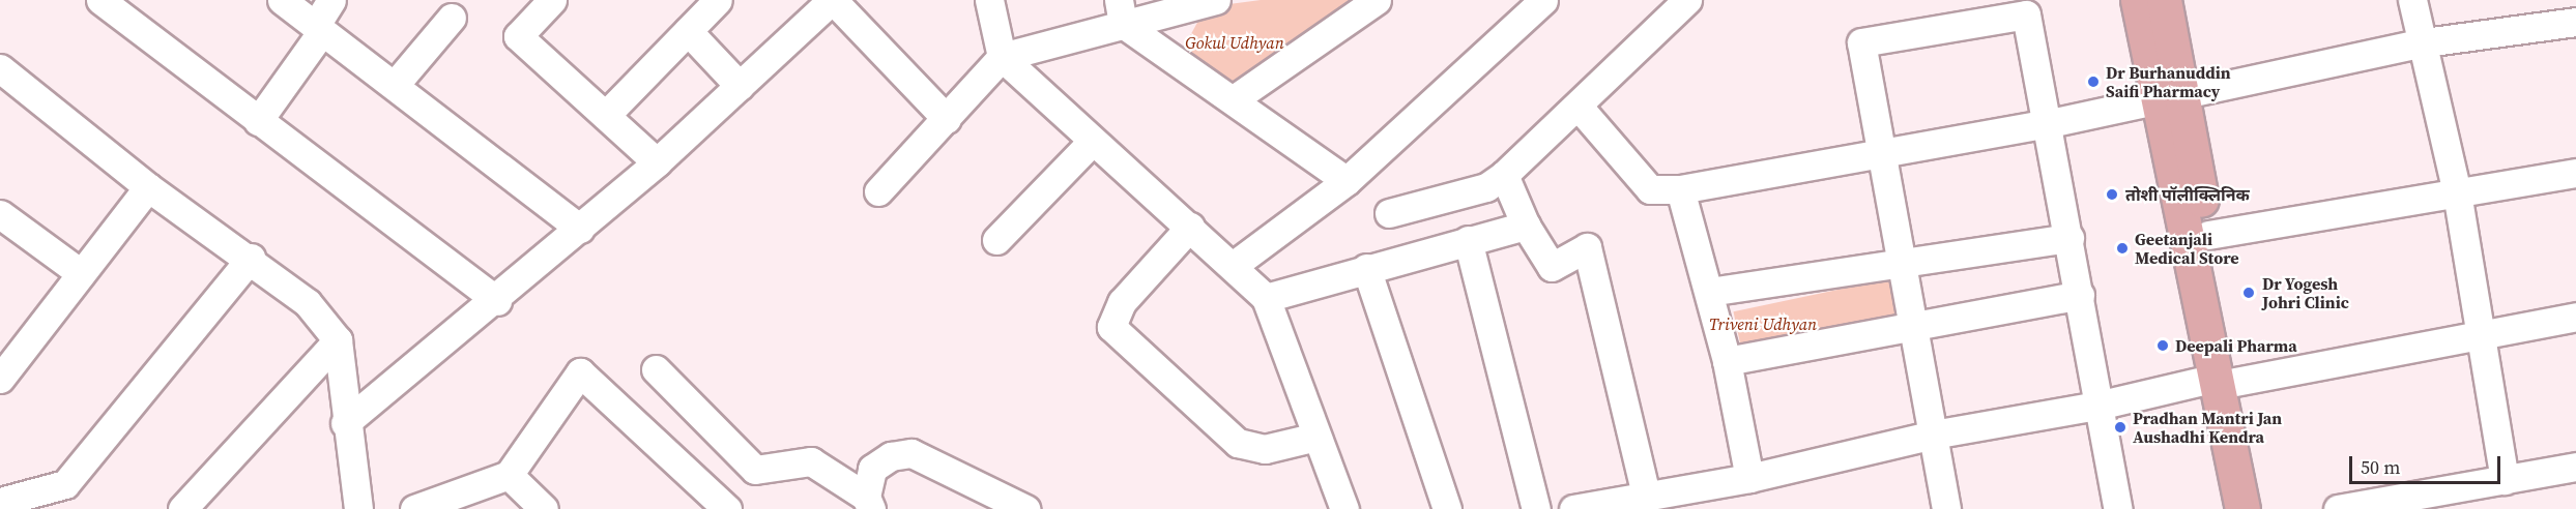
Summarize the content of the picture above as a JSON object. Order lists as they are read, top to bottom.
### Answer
{
  "parks": ["Gokul Udhyan", "Triveni Udhyan"],
  "places": [
    "Dr Burhanuddin Saifi Pharmacy",
    "तोशी पॉलीक्लिनिक",
    "Geetanjali Medical Store",
    "Dr Yogesh Johri Clinic",
    "Deepali Pharma",
    "Pradhan Mantri Jan Aushadhi Kendra"
  ],
  "scale_bar": "50 m"
}
